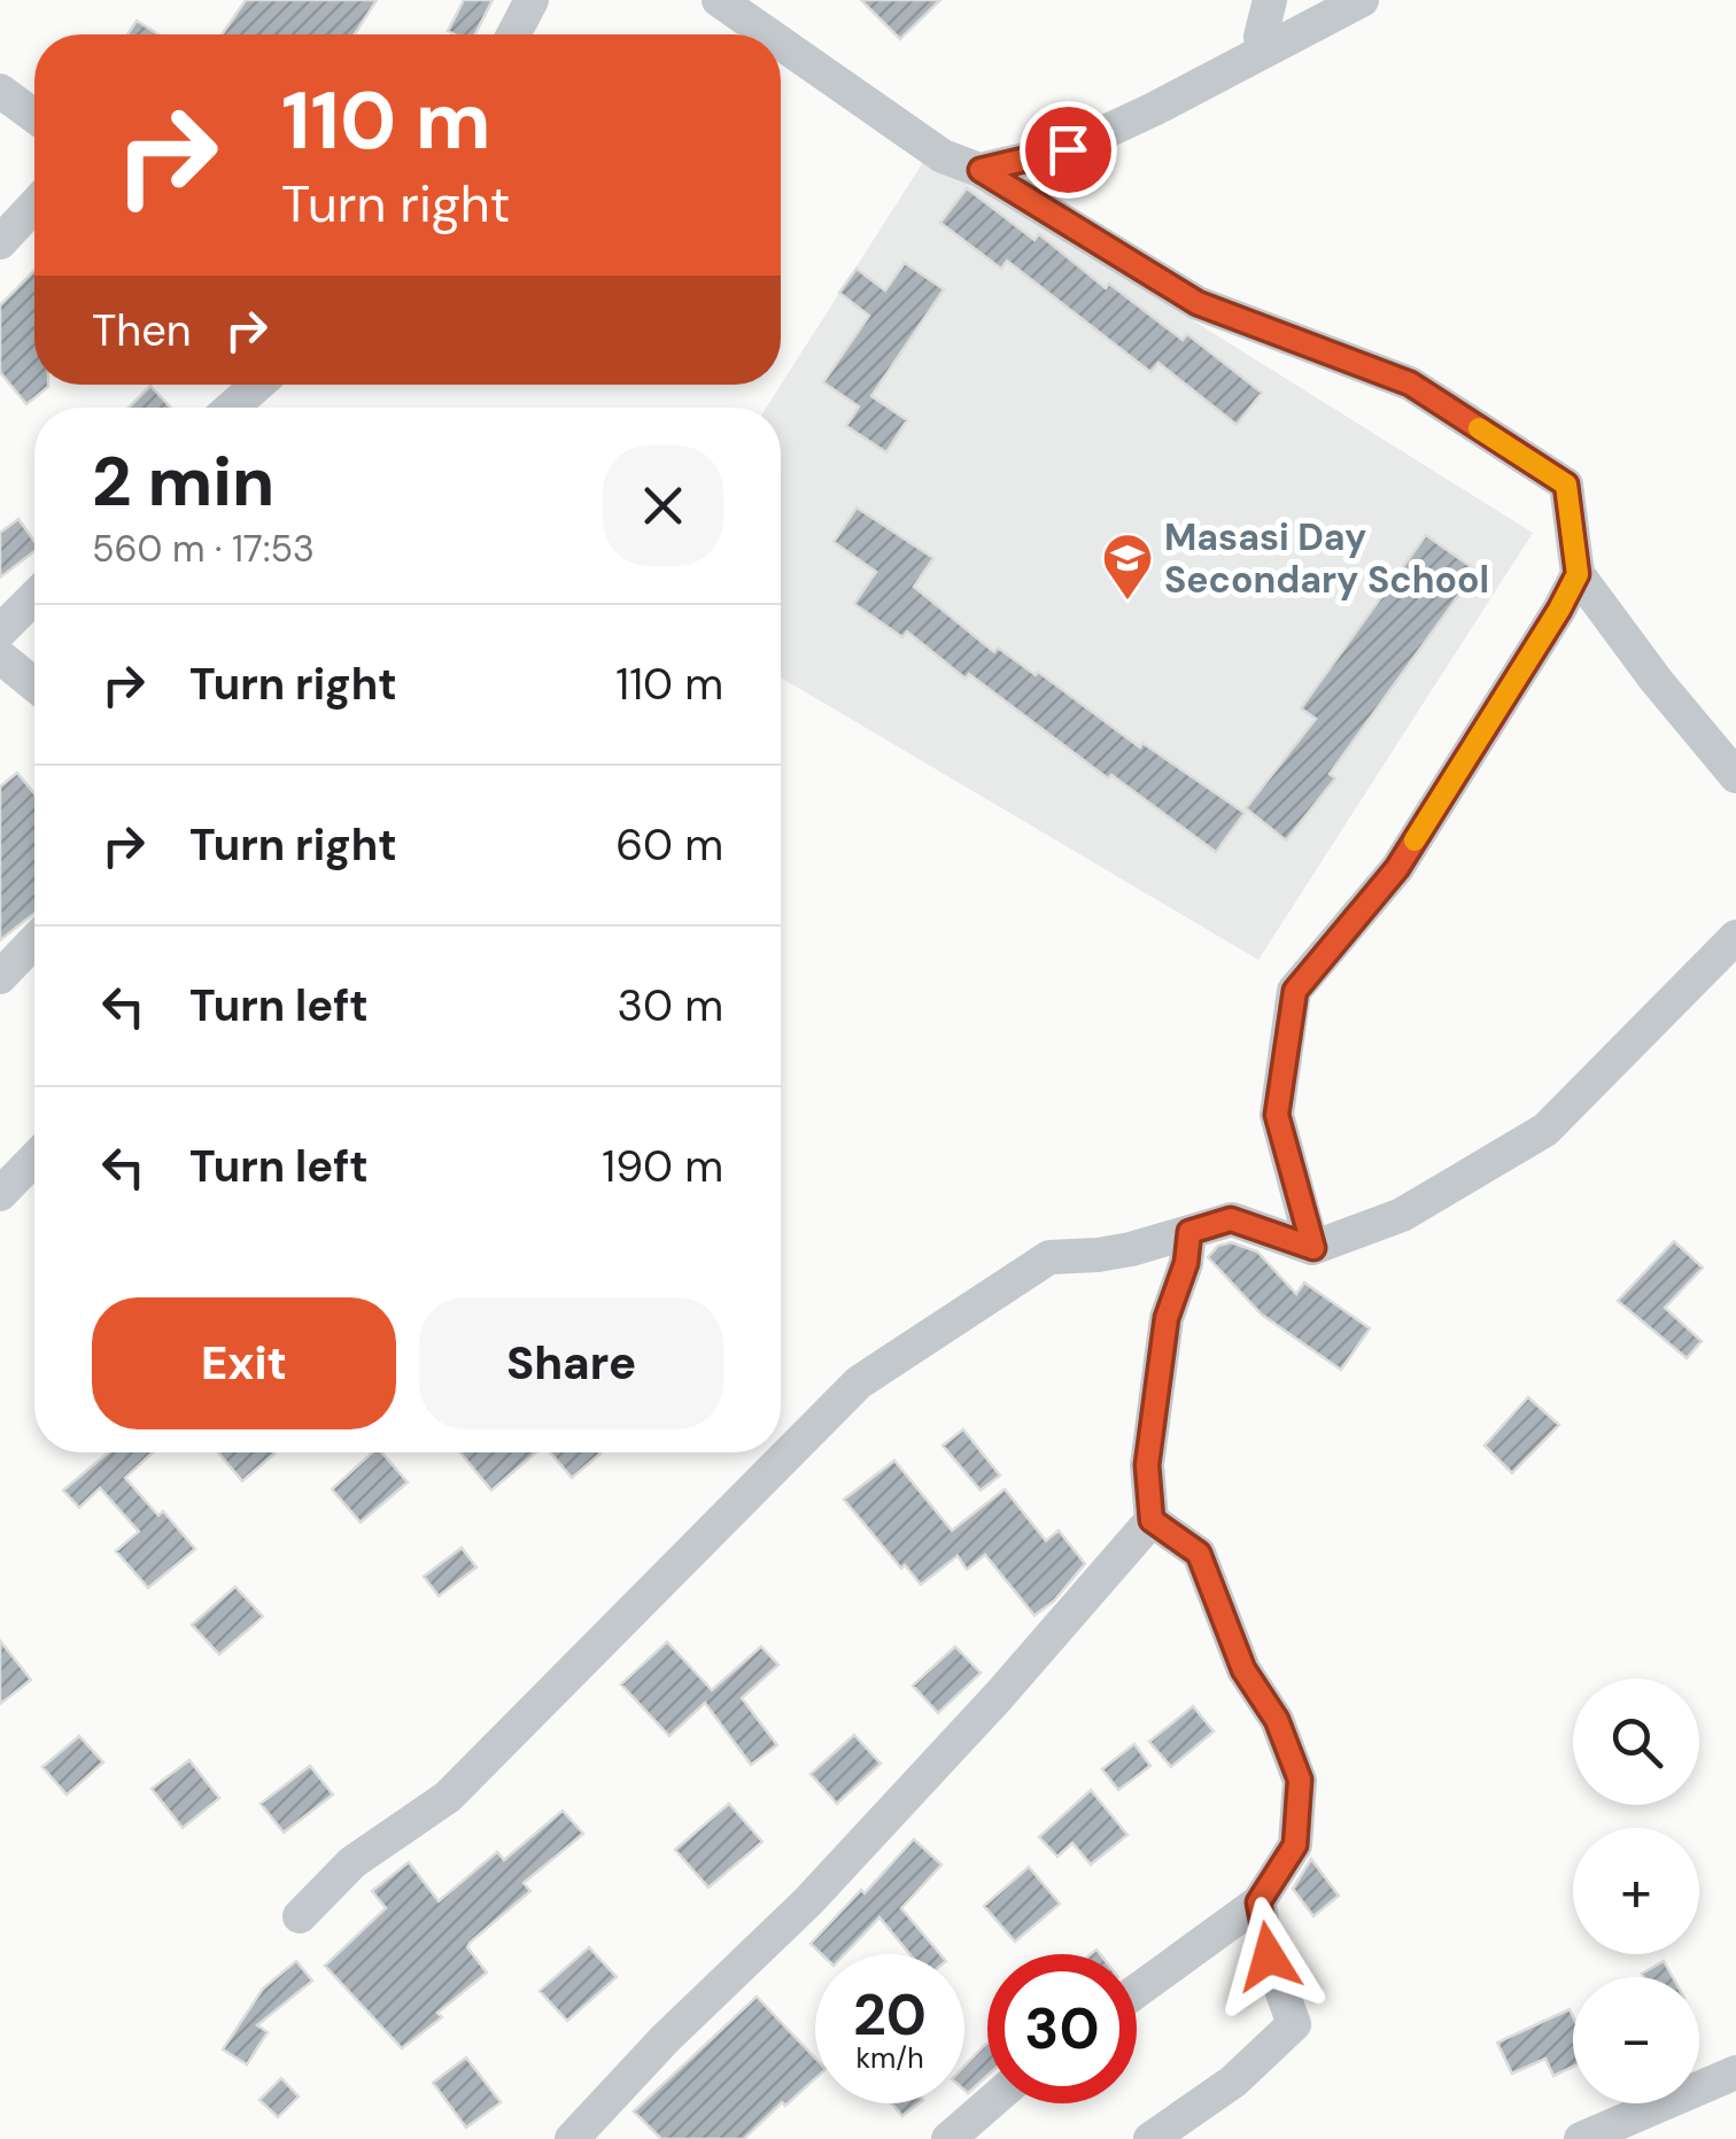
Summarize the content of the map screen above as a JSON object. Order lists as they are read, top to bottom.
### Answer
{
  "places": {
    "school or university": ["Masasi Day Secondary School"]
  },
  "page": {
    "turn": ["110 m", "Turn right"],
    "then": "Then",
    "heading": ["2 min", "560 m · 17:53"],
    "list": [
      {
        "name": "Turn right",
        "value": "110 m"
      },
      {
        "name": "Turn right",
        "value": "60 m"
      },
      {
        "name": "Turn left",
        "value": "30 m"
      },
      {
        "name": "Turn left",
        "value": "190 m"
      }
    ],
    "buttons": ["Exit", "Share"],
    "map_buttons": ["+", "−"],
    "speed": "20 km/h",
    "limit": "30"
  }
}
